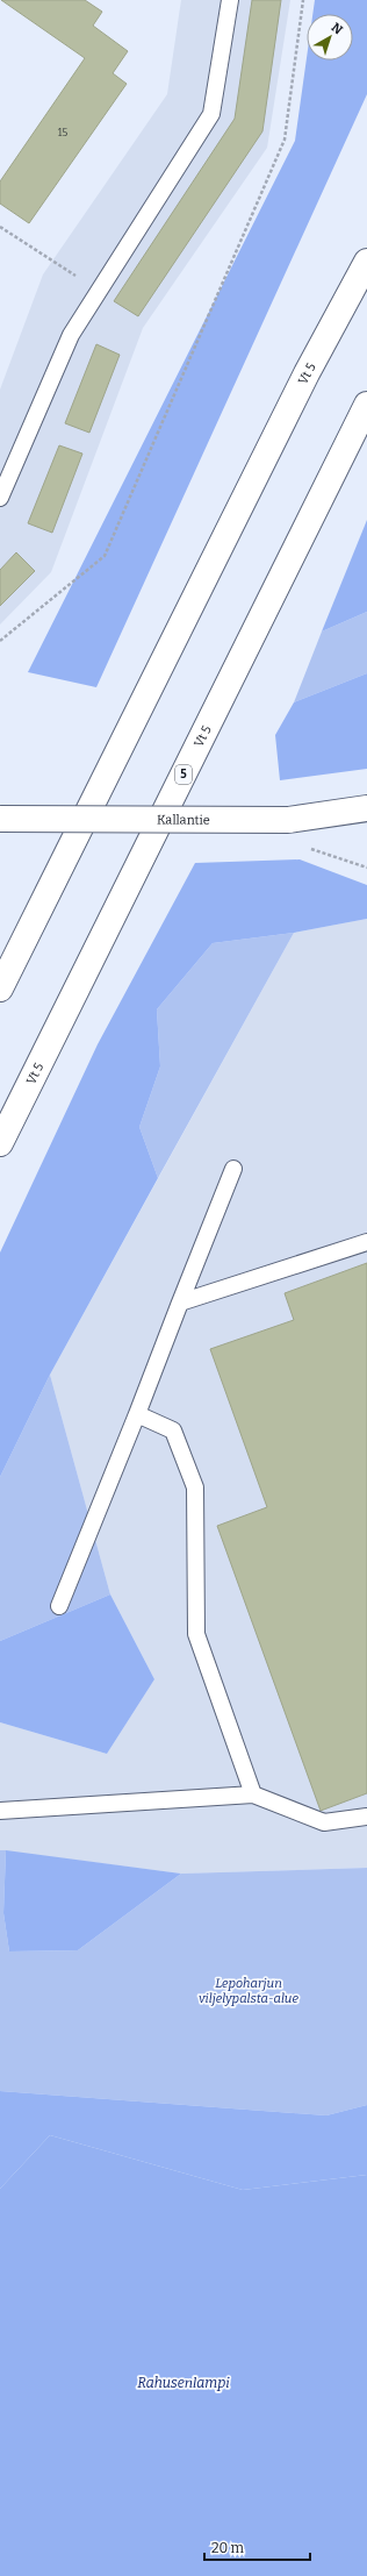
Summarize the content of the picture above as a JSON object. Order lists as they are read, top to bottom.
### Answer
{
  "streets": {
    "main road": ["Vt 5", "5", "Kallantie"]
  },
  "water": ["Rahusenlampi"],
  "parks": ["Lepoharjun viljelypalsta-alue"],
  "house_numbers": ["15"],
  "scale_bar": "20 m",
  "north": "top right"
}
